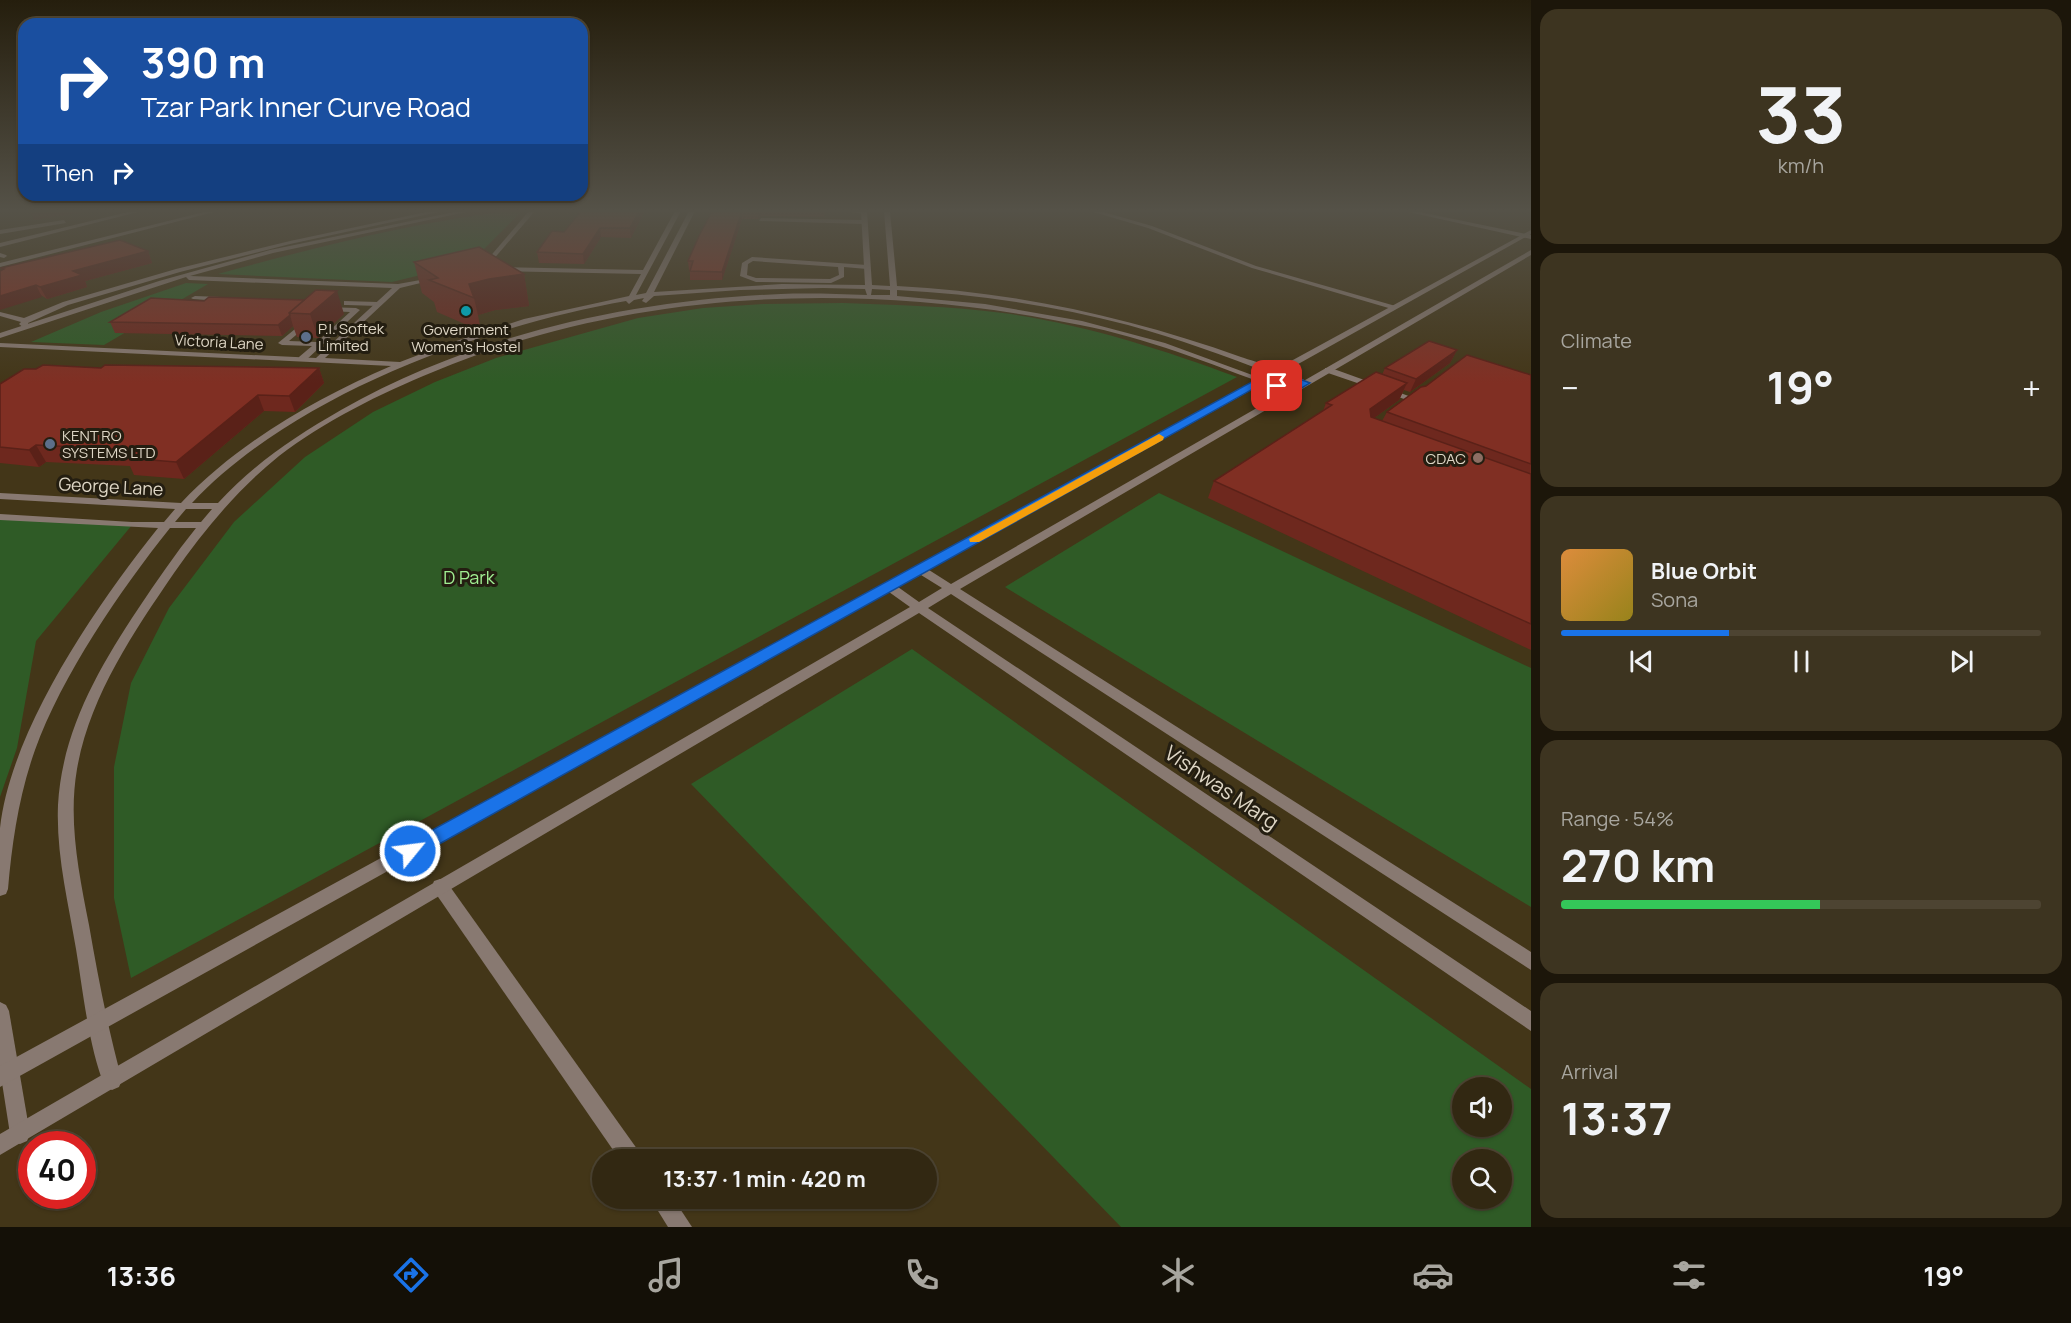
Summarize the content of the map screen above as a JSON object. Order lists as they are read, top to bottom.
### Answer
{
  "streets": {
    "street": ["Victoria Lane", "George Lane", "Vishwas Marg"]
  },
  "parks": ["D Park"],
  "places": [
    "Government Women's Hostel",
    "P.I. Softek Limited",
    "KENT RO SYSTEMS LTD",
    "CDAC"
  ],
  "page": {
    "tile": [
      ["33", "km/h"],
      "Climate",
      ["Range · 54%", "270 km"],
      ["Arrival", "13:37"]
    ],
    "turn": ["390 m", "Tzar Park Inner Curve Road"],
    "then": "Then",
    "heat": ["−", "19°", "+"],
    "song": ["Blue Orbit", "Sona"],
    "limit": "40",
    "trip": "13:37 · 1 min · 420 m",
    "tabs": ["13:36", "19°"]
  }
}
